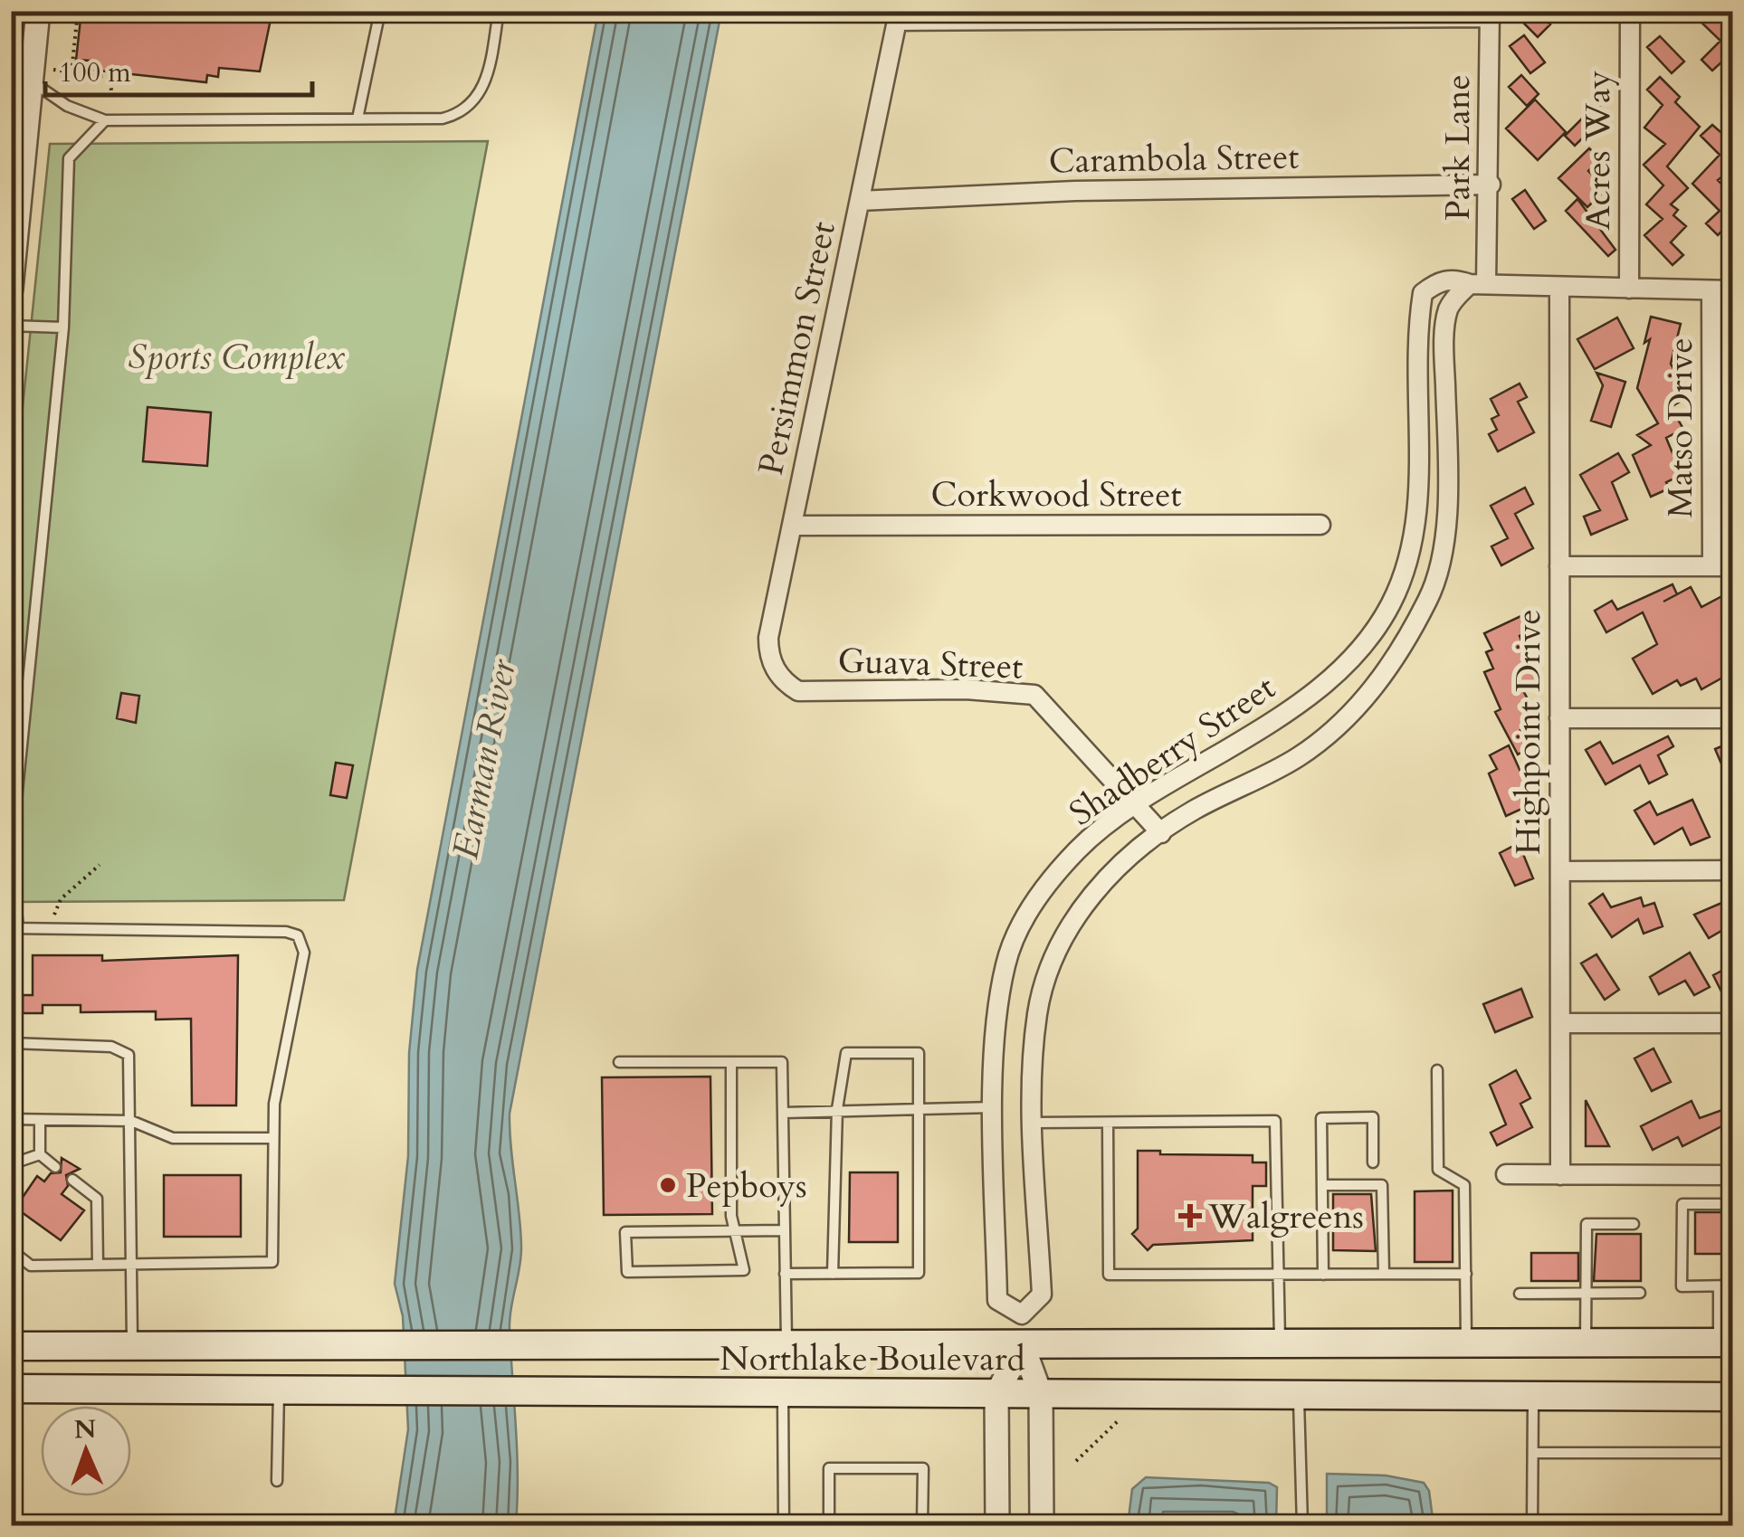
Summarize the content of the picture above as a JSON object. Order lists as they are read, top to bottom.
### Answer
{
  "streets": {
    "main road": ["Northlake Boulevard"],
    "street": [
      "Park Lane",
      "Acres Way",
      "Carambola Street",
      "Persimmon Street",
      "Matso Drive",
      "Corkwood Street",
      "Guava Street",
      "Highpoint Drive",
      "Shadberry Street"
    ]
  },
  "crossings": [
    ["Park Lane", "Carambola Street"],
    ["Park Lane", "Persimmon Street"],
    ["Park Lane", "Shadberry Street"],
    ["Carambola Street", "Persimmon Street"],
    ["Persimmon Street", "Corkwood Street"],
    ["Persimmon Street", "Guava Street"],
    ["Guava Street", "Shadberry Street"],
    ["Shadberry Street", "Northlake Boulevard"]
  ],
  "water": ["Earman River"],
  "parks": ["Sports Complex"],
  "places": {
    "other": ["Pepboys"],
    "health": ["Walgreens"]
  },
  "scale_bar": "100 m",
  "north": "top"
}
